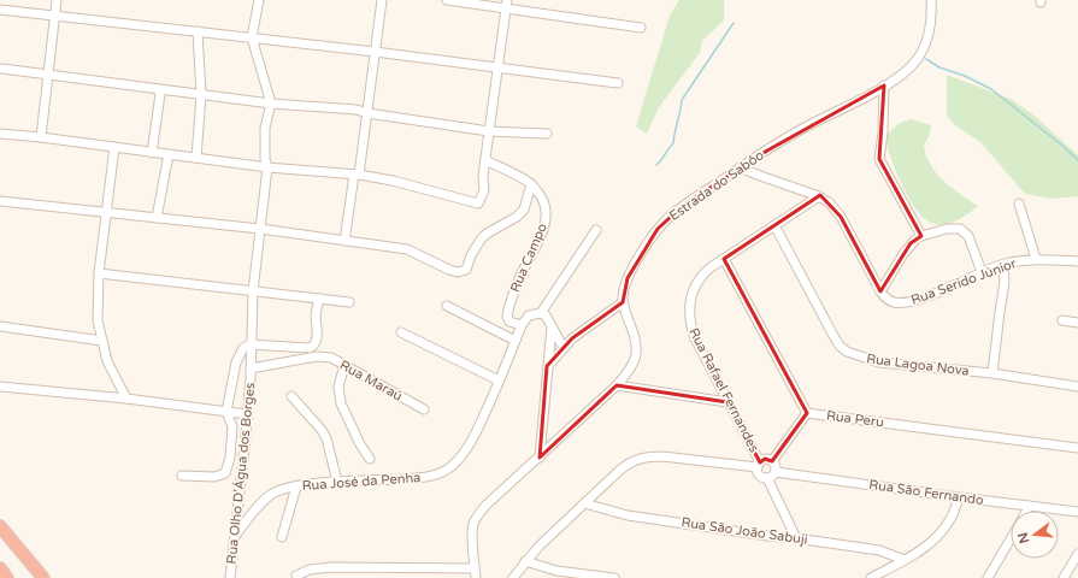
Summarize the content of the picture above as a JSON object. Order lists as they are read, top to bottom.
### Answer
{
  "streets": {
    "street": [
      "Estrada do Sabôo",
      "Rua Campo",
      "Rua Serido Júnior",
      "Rua Lagoa Nova",
      "Rua Maraú",
      "Rua Rafael Fernandes",
      "Rua Peru",
      "Rua Olho D'Água dos Borges",
      "Rua José da Penha",
      "Rua São Fernando",
      "Rua São João Sabuji"
    ]
  },
  "crossings": [
    ["Rua Campo", "Rua José da Penha"],
    ["Rua Maraú", "Rua Olho D'Água dos Borges"],
    ["Rua Rafael Fernandes", "Rua São Fernando"],
    ["Rua Olho D'Água dos Borges", "Rua José da Penha"]
  ],
  "north": "left"
}
